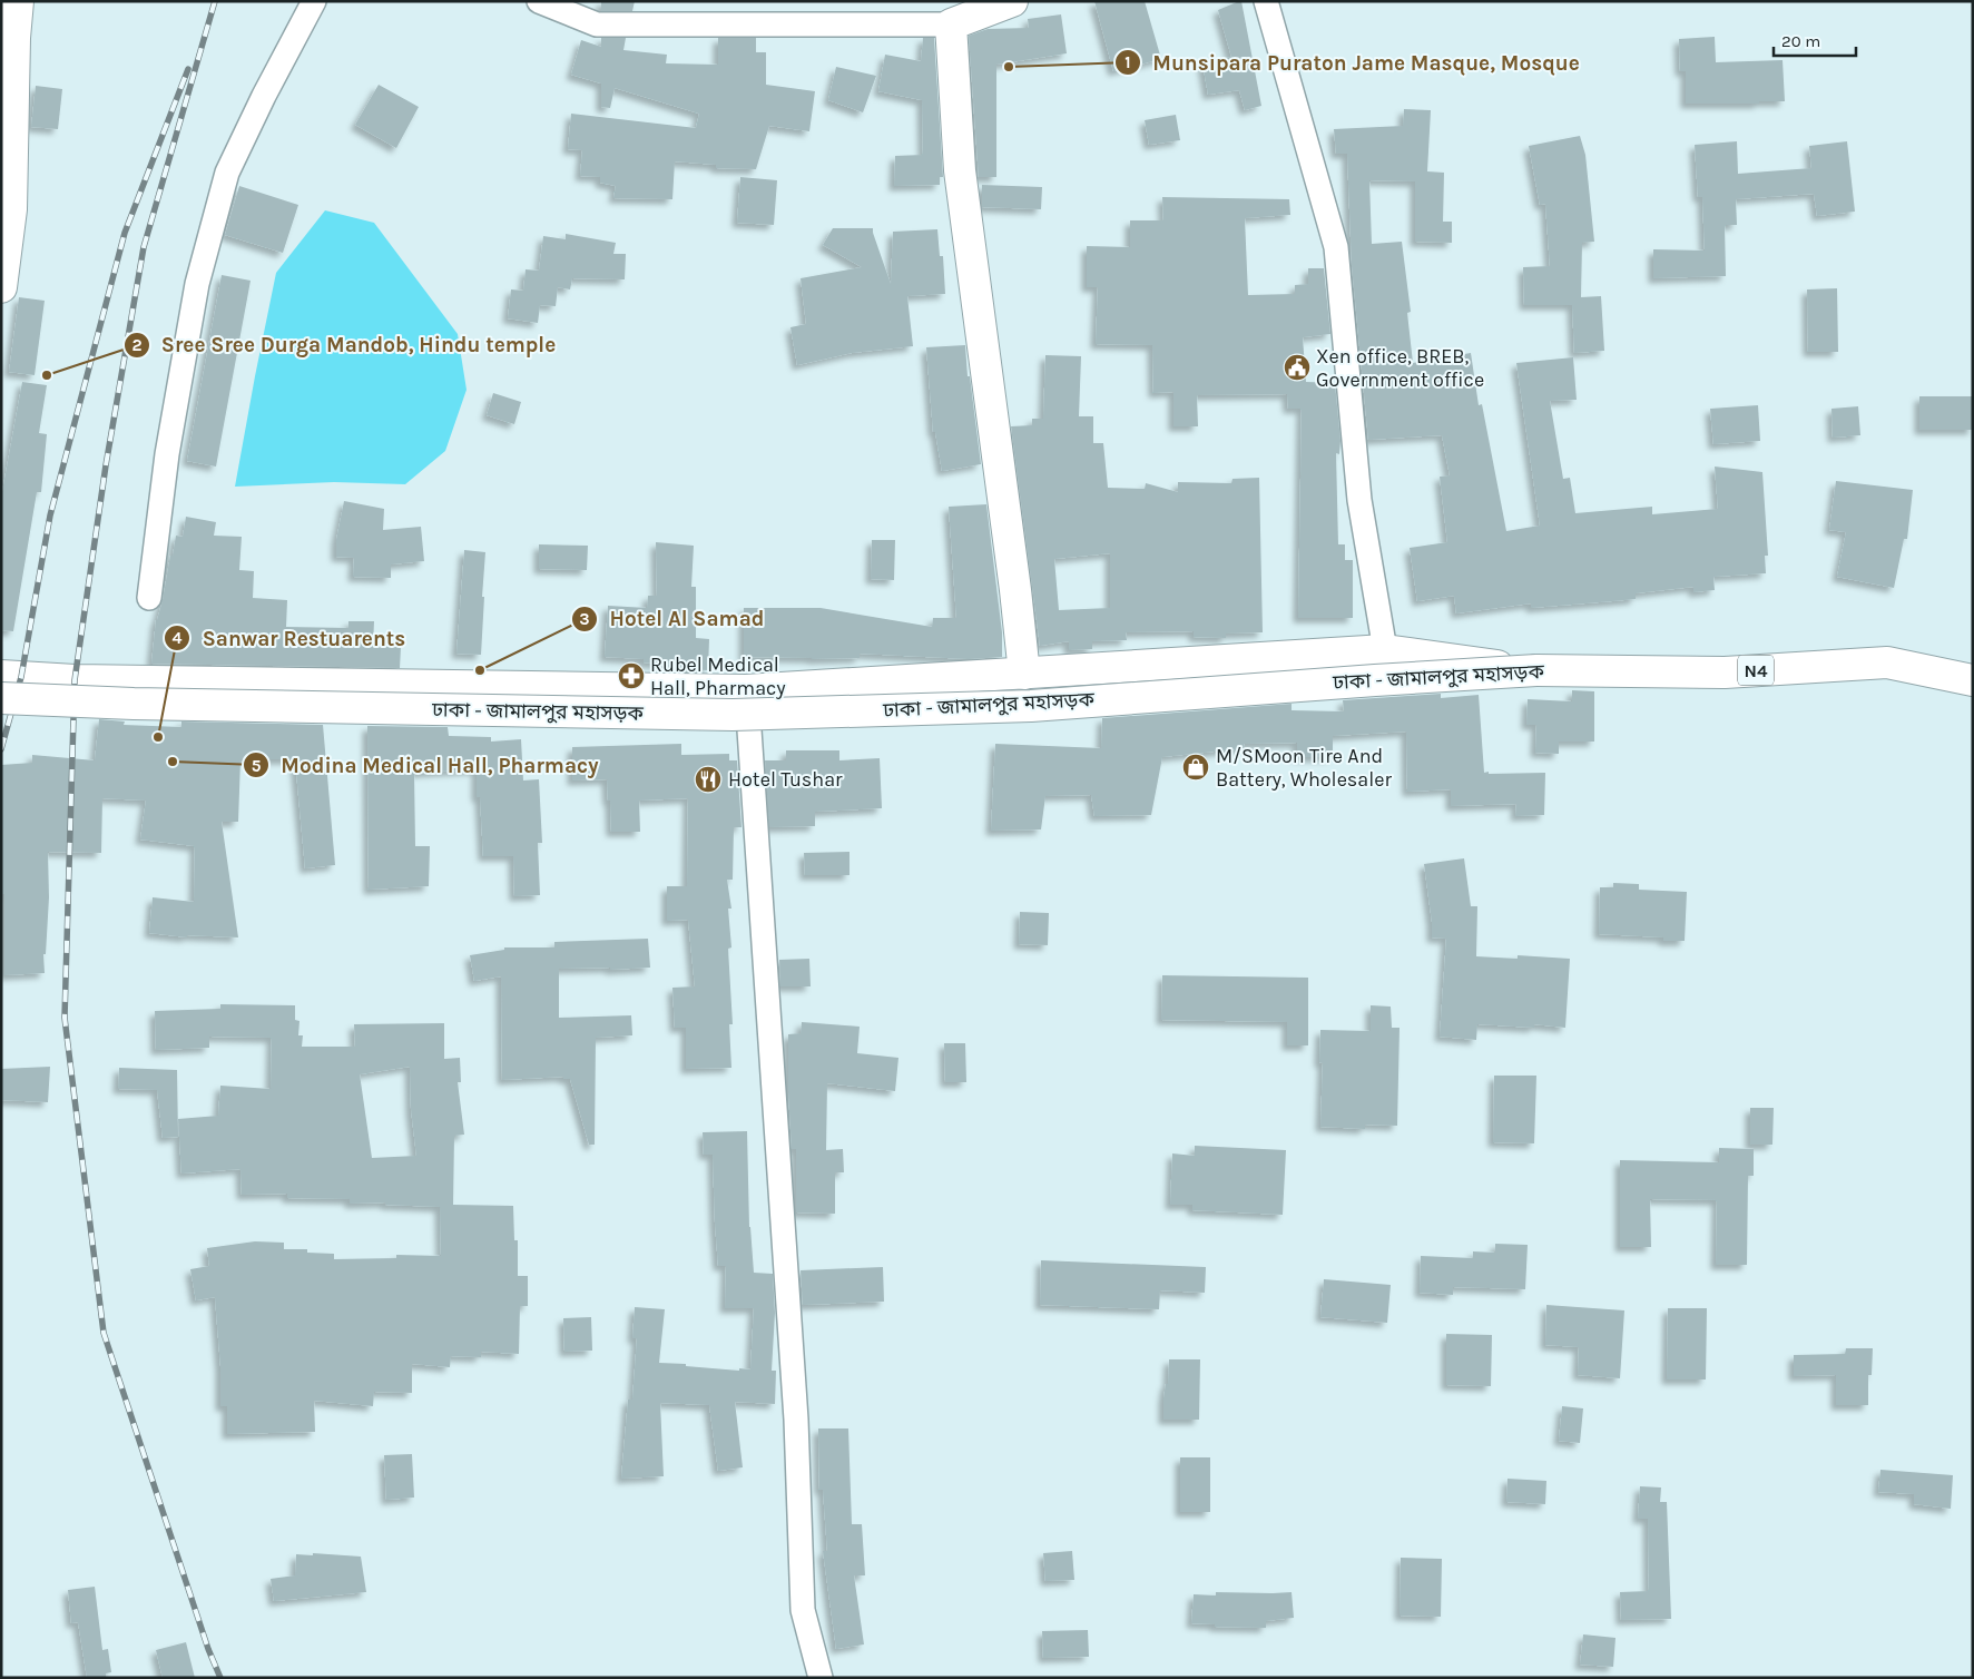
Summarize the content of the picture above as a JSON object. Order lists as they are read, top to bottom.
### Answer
{
  "streets": {
    "main road": ["N4", "ঢাকা - জামালপুর মহাসড়ক"]
  },
  "places": {
    "other": [
      "Munsipara Puraton Jame Masque, Mosque",
      "Sree Sree Durga Mandob, Hindu temple",
      "Hotel Al Samad",
      "Sanwar Restuarents",
      "Modina Medical Hall, Pharmacy"
    ],
    "public building": ["Xen office, BREB, Government office"],
    "pharmacy": ["Rubel Medical Hall, Pharmacy"],
    "shop": ["M/SMoon Tire And Battery, Wholesaler"],
    "restaurant": ["Hotel Tushar"]
  },
  "scale_bar": "20 m"
}
